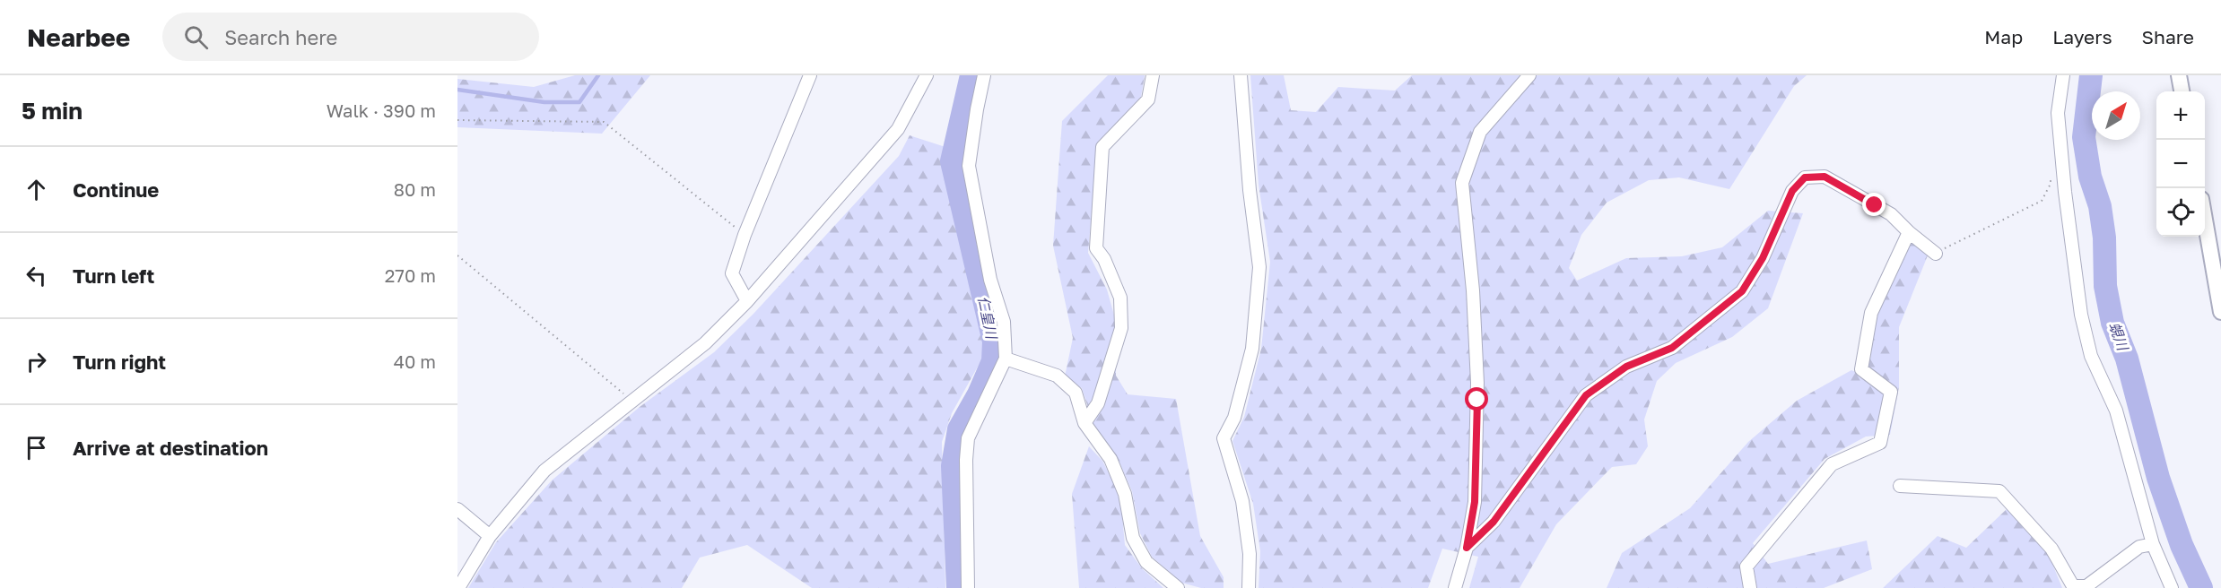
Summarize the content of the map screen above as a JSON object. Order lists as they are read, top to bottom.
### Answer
{
  "water": ["仁皇川", "蜆川"],
  "north": "top right",
  "page": {
    "header": "Nearbee",
    "search": "Search here",
    "nav": ["Map", "Layers", "Share"],
    "heading": ["5 min", "Walk · 390 m"],
    "map_buttons": ["+", "−"],
    "list": [
      ["Continue", "80 m"],
      ["Turn left", "270 m"],
      ["Turn right", "40 m"],
      "Arrive at destination"
    ]
  }
}
